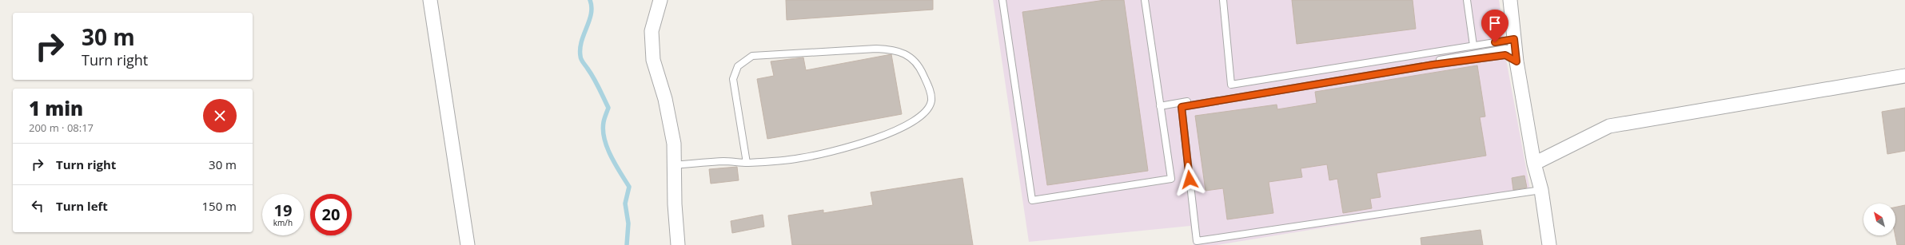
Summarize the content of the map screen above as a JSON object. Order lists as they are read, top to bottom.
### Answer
{
  "north": "top left",
  "page": {
    "turn": ["30 m", "Turn right"],
    "heading": ["1 min", "200 m · 08:17"],
    "list": [
      {
        "name": "Turn right",
        "value": "30 m"
      },
      {
        "name": "Turn left",
        "value": "150 m"
      }
    ],
    "speed": "19 km/h",
    "limit": "20"
  }
}
